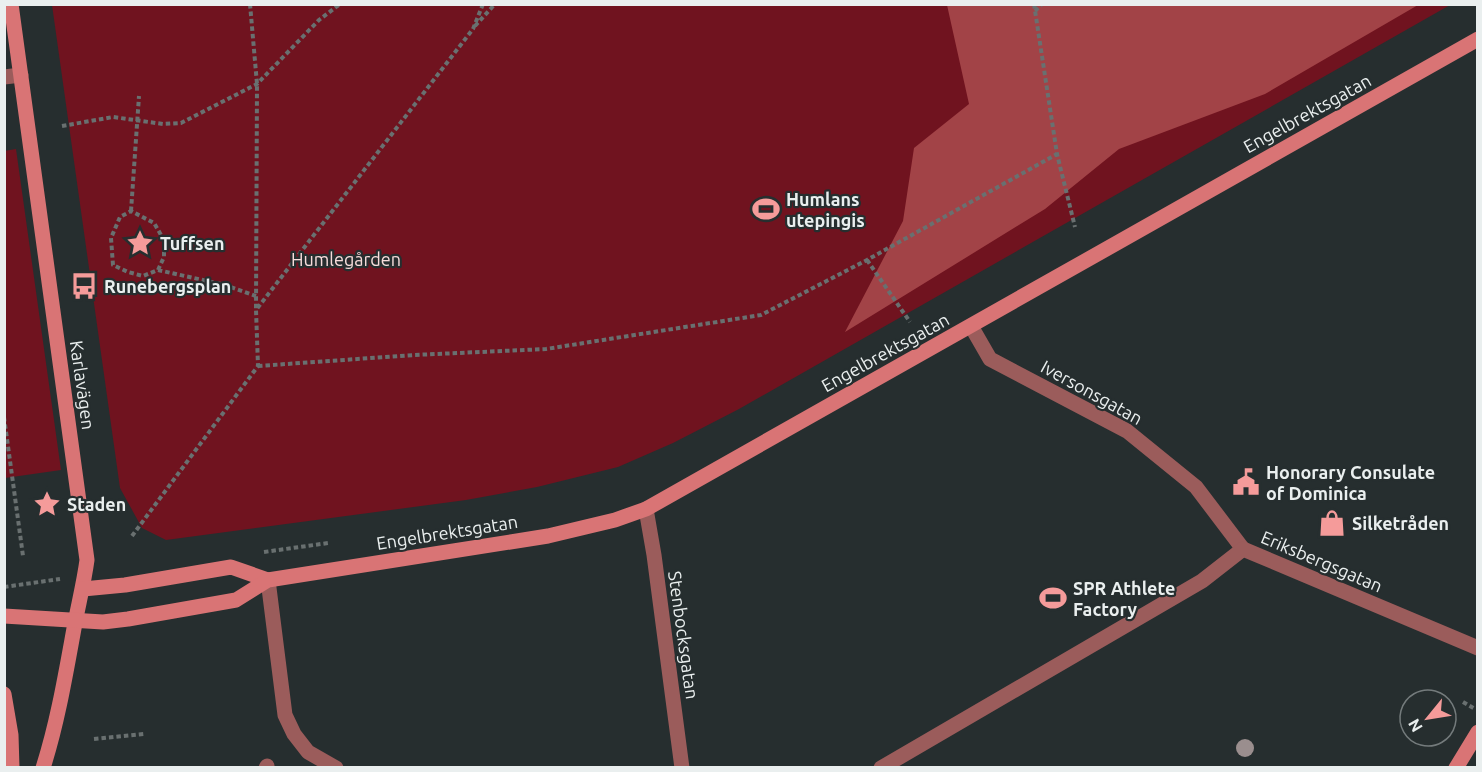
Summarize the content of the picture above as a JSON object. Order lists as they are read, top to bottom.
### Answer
{
  "streets": {
    "street": [
      "Engelbrektsgatan",
      "Karlavägen",
      "Iversonsgatan",
      "Eriksbergsgatan",
      "Stenbocksgatan"
    ]
  },
  "crossings": [
    ["Engelbrektsgatan", "Karlavägen"],
    ["Engelbrektsgatan", "Iversonsgatan"],
    ["Engelbrektsgatan", "Stenbocksgatan"],
    ["Iversonsgatan", "Eriksbergsgatan"]
  ],
  "parks": ["Humlegården"],
  "places": {
    "sports": ["Humlans utepingis", "SPR Athlete Factory"],
    "place": ["Tuffsen", "Staden"],
    "bus stop": ["Runebergsplan"],
    "public building": ["Honorary Consulate of Dominica"],
    "shop": ["Silketråden"]
  },
  "north": "bottom left"
}
